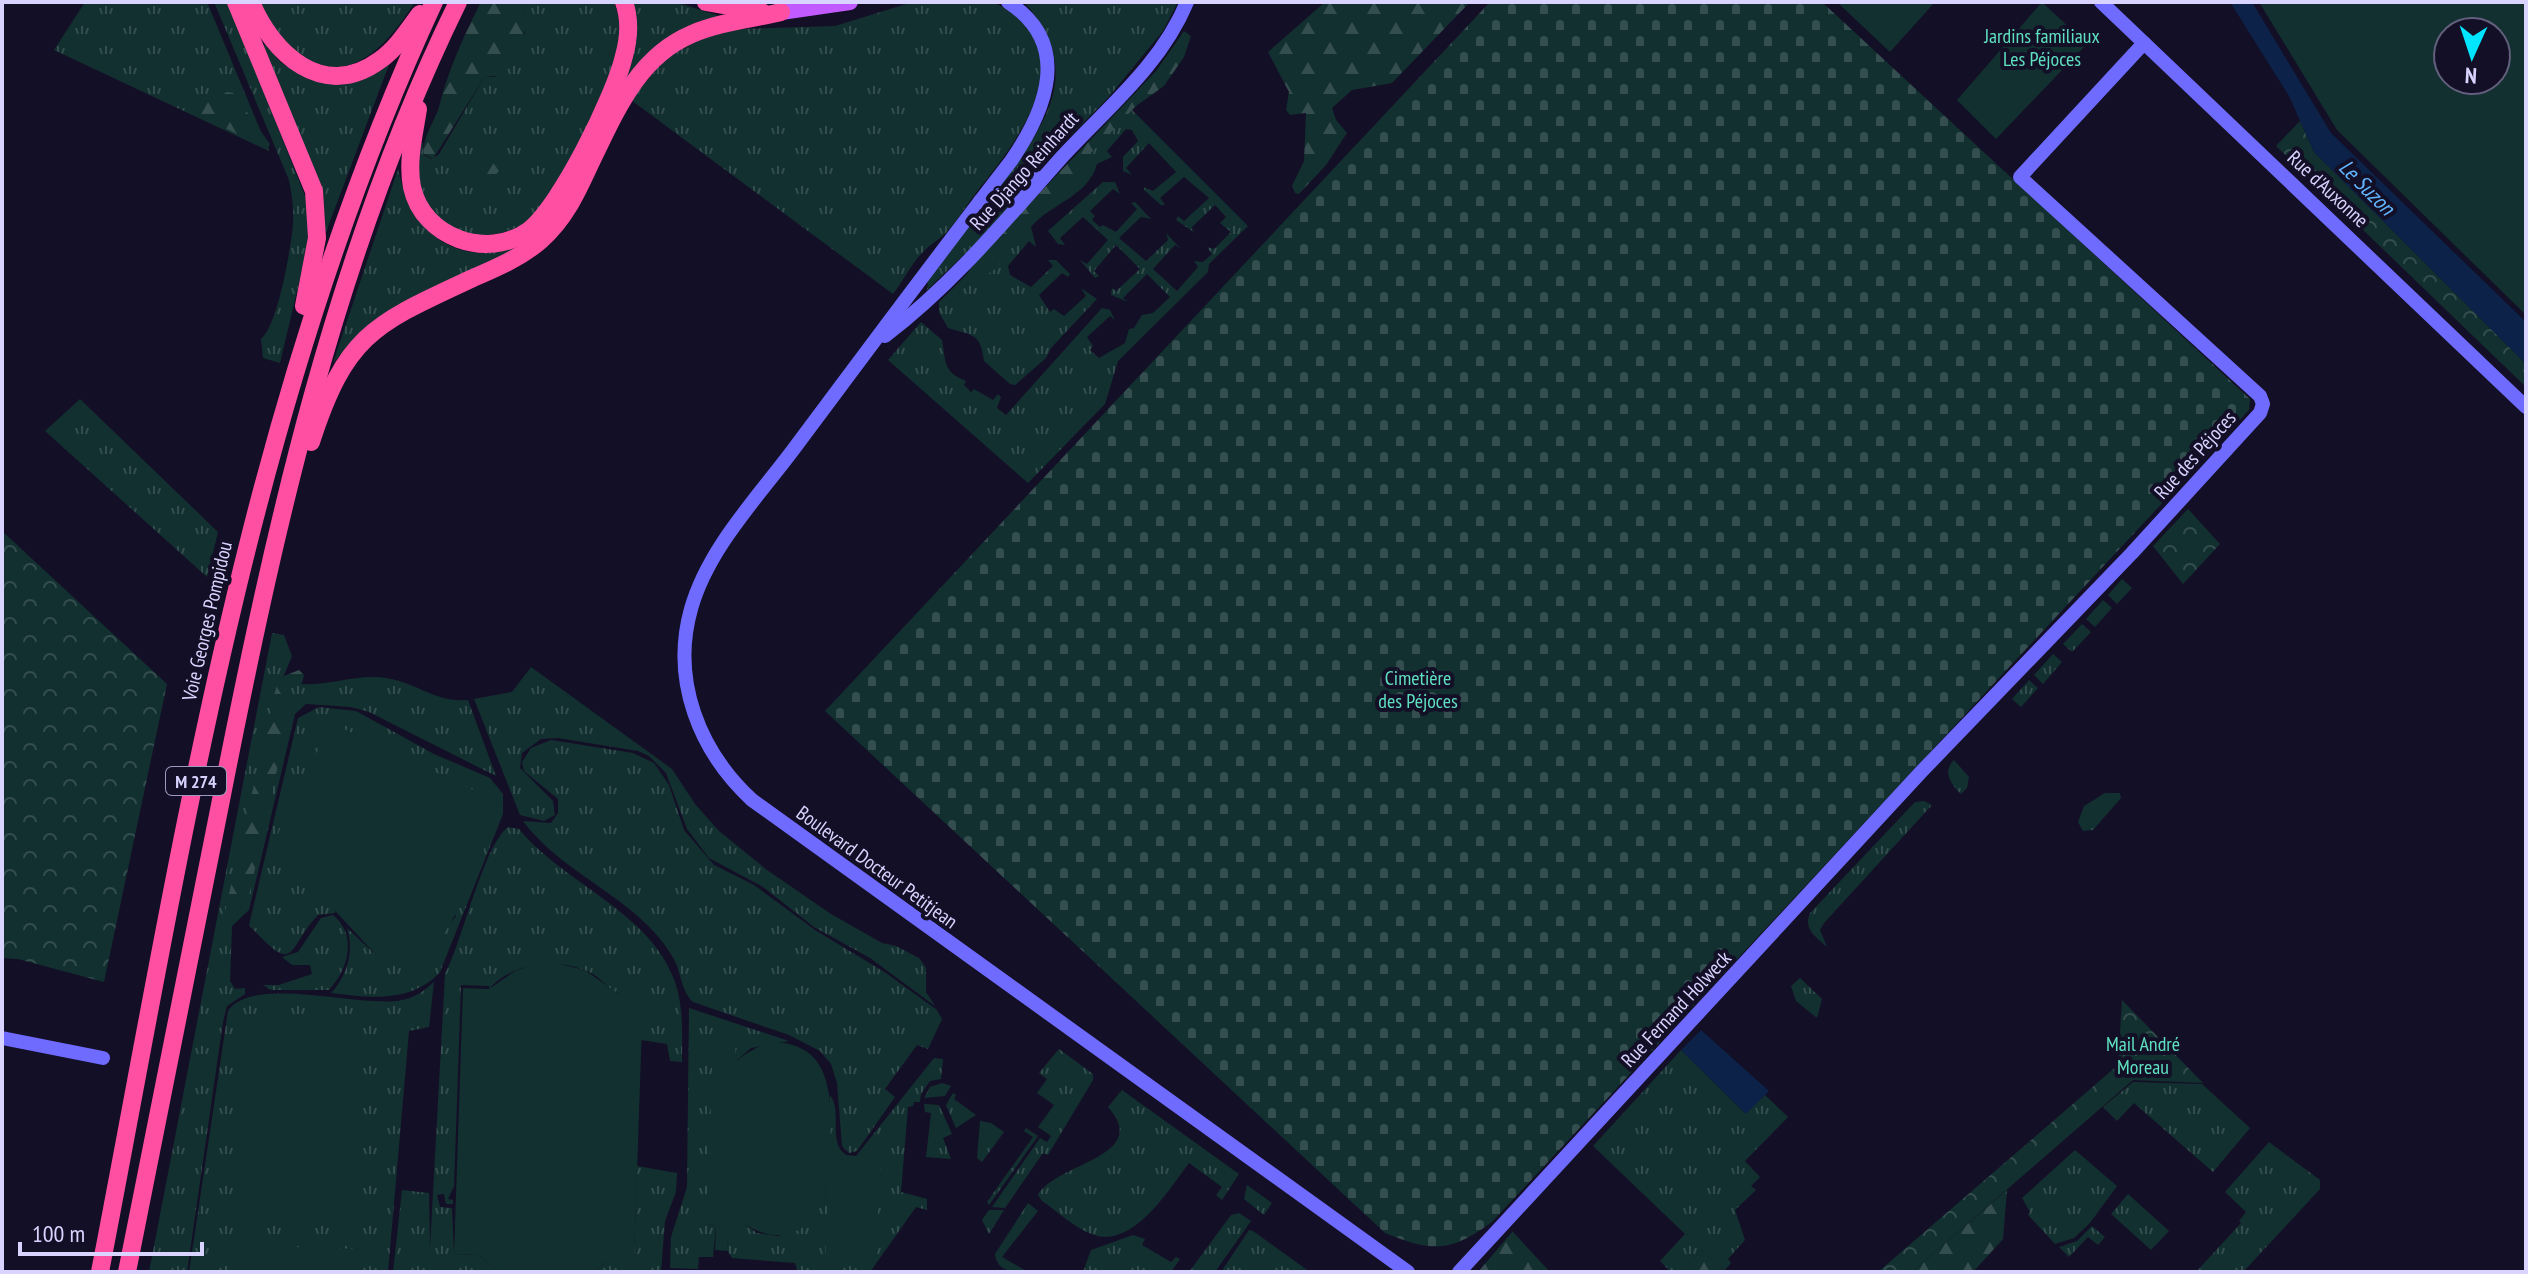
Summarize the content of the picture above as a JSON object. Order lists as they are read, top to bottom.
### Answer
{
  "streets": {
    "highway": ["Voie Georges Pompidou", "M 274"],
    "main road": [
      "Rue Django Reinhardt",
      "Rue d'Auxonne",
      "Rue des Péjoces",
      "Boulevard Docteur Petitjean",
      "Rue Fernand Holweck"
    ]
  },
  "crossings": [
    ["Rue Django Reinhardt", "Boulevard Docteur Petitjean"],
    ["Rue d'Auxonne", "Rue des Péjoces"],
    ["Rue des Péjoces", "Rue Fernand Holweck"]
  ],
  "water": ["Le Suzon"],
  "parks": ["Jardins familiaux Les Péjoces", "Cimetière des Péjoces", "Mail André Moreau"],
  "scale_bar": "100 m",
  "north": "bottom"
}
